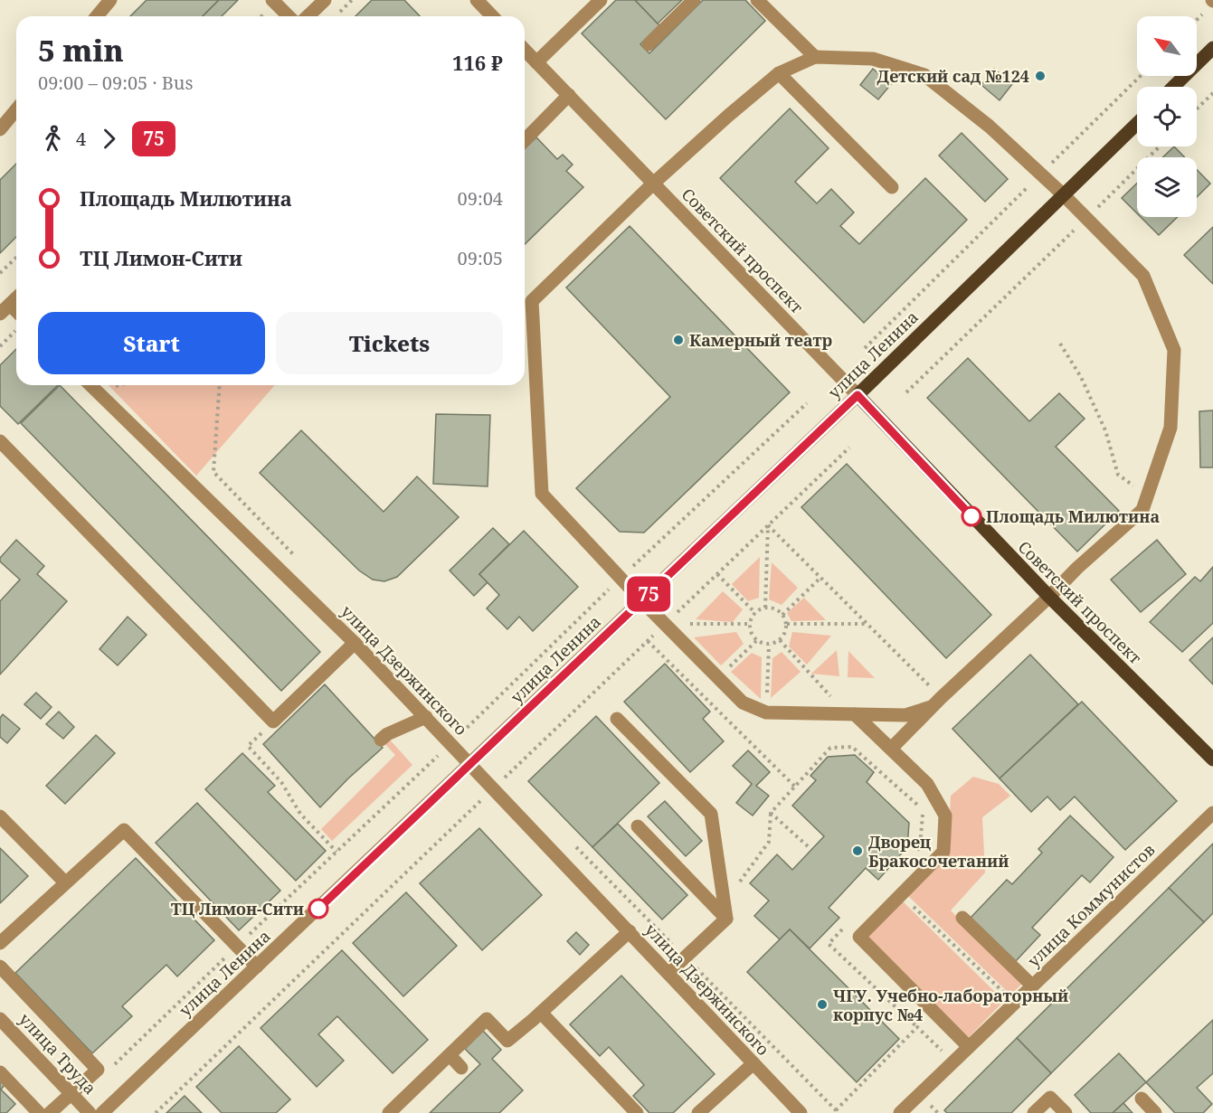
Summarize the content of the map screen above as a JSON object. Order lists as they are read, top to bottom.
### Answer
{
  "streets": {
    "main road": ["Советский проспект", "улица Ленина"],
    "street": ["улица Дзержинского", "улица Коммунистов", "улица Труда"]
  },
  "crossings": [
    ["Советский проспект", "улица Ленина"],
    ["улица Ленина", "улица Дзержинского"]
  ],
  "places": [
    "Детский сад №124",
    "Камерный театр",
    "Площадь Милютина",
    "Дворец Бракосочетаний",
    "ТЦ Лимон-Сити",
    "ЧГУ. Учебно-лабораторный корпус №4"
  ],
  "lines": ["bus line 75"],
  "north": "top left",
  "page": {
    "on_map": "75",
    "heading": ["5 min", "09:00 – 09:05 · Bus", "116 ₽"],
    "legs": ["4", "75"],
    "list": [
      {
        "name": "Площадь Милютина",
        "value": "09:04"
      },
      {
        "name": "ТЦ Лимон-Сити",
        "value": "09:05"
      }
    ],
    "buttons": ["Start", "Tickets"]
  }
}
